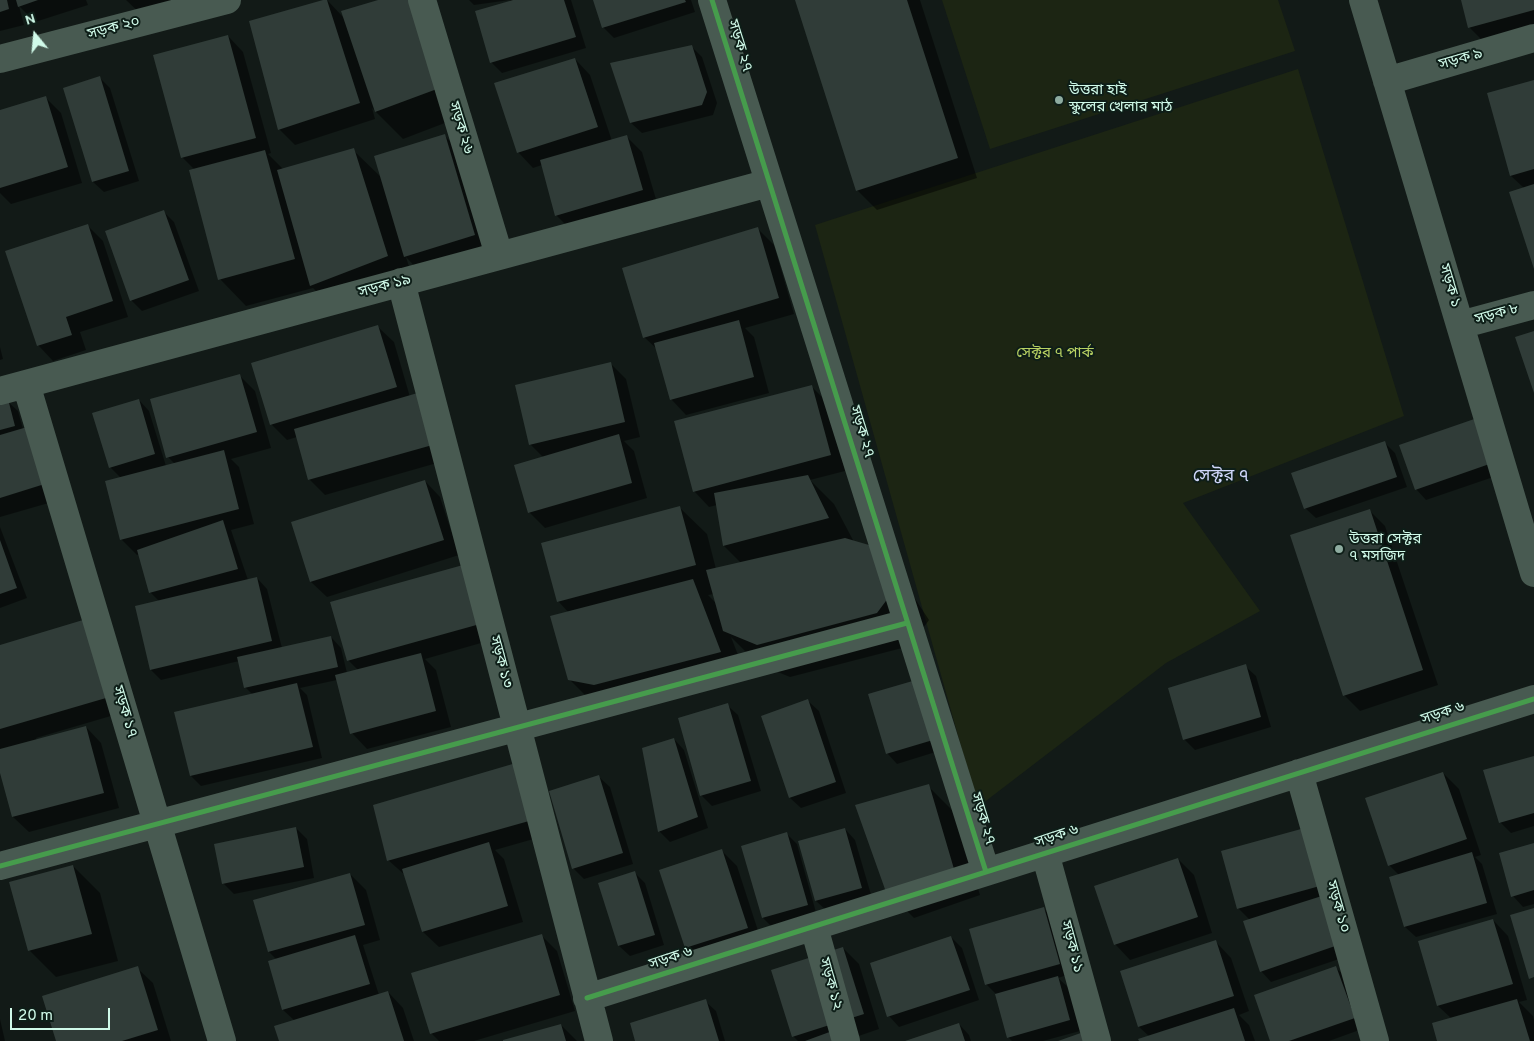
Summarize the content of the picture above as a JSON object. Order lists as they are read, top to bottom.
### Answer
{
  "streets": {
    "street": [
      "সড়ক ২০",
      "সড়ক ২৭",
      "সড়ক ৯",
      "সড়ক ২৬",
      "সড়ক ১",
      "সড়ক ১৯",
      "সড়ক ৮",
      "সড়ক ১৩",
      "সড়ক ১৭",
      "সড়ক ৬",
      "সড়ক ১০",
      "সড়ক ১১",
      "সড়ক ১২"
    ]
  },
  "crossings": [
    ["সড়ক ২৭", "সড়ক ১৯"],
    ["সড়ক ২৭", "সড়ক ৬"],
    ["সড়ক ৯", "সড়ক ১"],
    ["সড়ক ২৬", "সড়ক ১৯"],
    ["সড়ক ১", "সড়ক ৮"],
    ["সড়ক ১৯", "সড়ক ১৩"],
    ["সড়ক ১৯", "সড়ক ১৭"],
    ["সড়ক ১৩", "সড়ক ৬"],
    ["সড়ক ৬", "সড়ক ১০"],
    ["সড়ক ৬", "সড়ক ১১"],
    ["সড়ক ৬", "সড়ক ১২"]
  ],
  "districts": ["সেক্টর ৭"],
  "parks": ["সেক্টর ৭ পার্ক"],
  "places": ["উত্তরা হাই স্কুলের খেলার মাঠ", "উত্তরা সেক্টর ৭ মসজিদ"],
  "scale_bar": "20 m",
  "north": "top"
}
